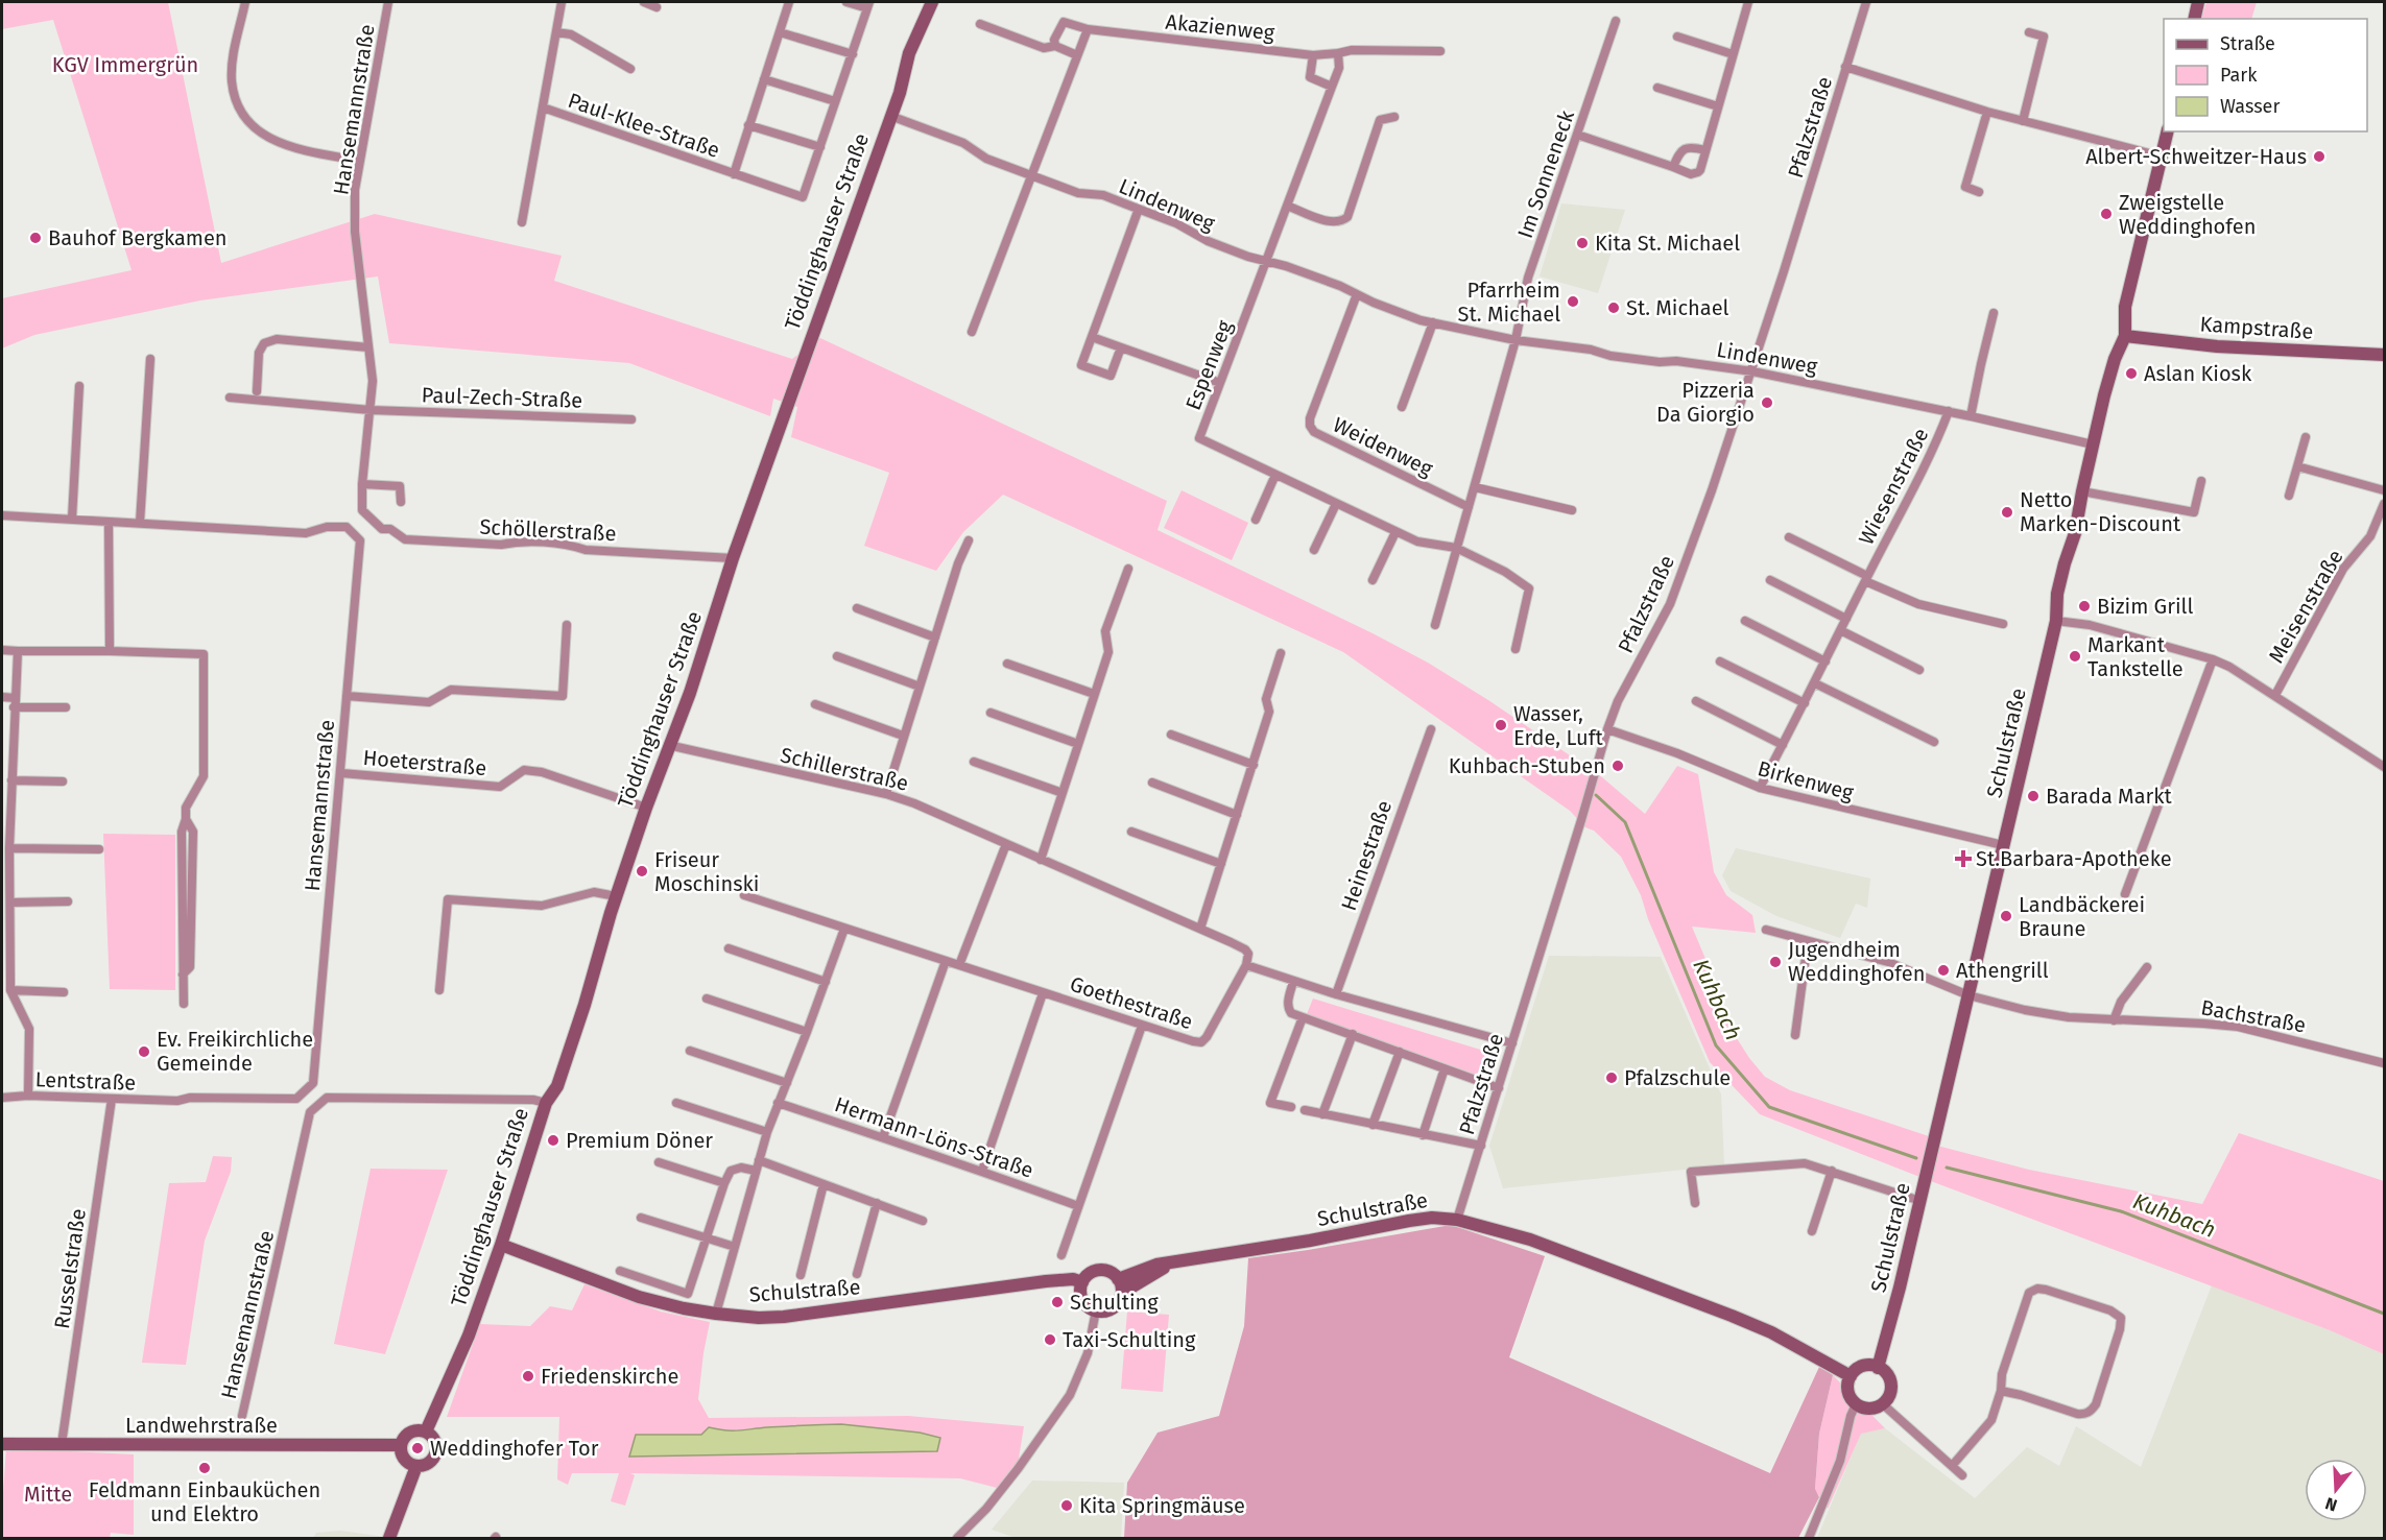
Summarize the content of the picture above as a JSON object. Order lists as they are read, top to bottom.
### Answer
{
  "streets": {
    "main road": [
      "Töddinghauser Straße",
      "Kampstraße",
      "Schulstraße",
      "Landwehrstraße"
    ],
    "street": [
      "Akazienweg",
      "Hansemannstraße",
      "Paul-Klee-Straße",
      "Pfalzstraße",
      "Im Sonneneck",
      "Lindenweg",
      "Espenweg",
      "Paul-Zech-Straße",
      "Weidenweg",
      "Wiesenstraße",
      "Schöllerstraße",
      "Meisenstraße",
      "Hoeterstraße",
      "Schillerstraße",
      "Birkenweg",
      "Heinestraße",
      "Goethestraße",
      "Bachstraße",
      "Lentstraße",
      "Hermann-Löns-Straße",
      "Russelstraße"
    ]
  },
  "crossings": [
    ["Hansemannstraße", "Töddinghauser Straße"],
    ["Hansemannstraße", "Paul-Zech-Straße"],
    ["Hansemannstraße", "Schöllerstraße"],
    ["Hansemannstraße", "Hoeterstraße"],
    ["Hansemannstraße", "Lentstraße"],
    ["Pfalzstraße", "Lindenweg"],
    ["Pfalzstraße", "Schulstraße"],
    ["Pfalzstraße", "Birkenweg"],
    ["Im Sonneneck", "Lindenweg"],
    ["Lindenweg", "Töddinghauser Straße"],
    ["Lindenweg", "Espenweg"],
    ["Lindenweg", "Weidenweg"],
    ["Lindenweg", "Wiesenstraße"],
    ["Lindenweg", "Schulstraße"],
    ["Töddinghauser Straße", "Schöllerstraße"],
    ["Töddinghauser Straße", "Schulstraße"],
    ["Töddinghauser Straße", "Hoeterstraße"],
    ["Töddinghauser Straße", "Schillerstraße"],
    ["Töddinghauser Straße", "Landwehrstraße"],
    ["Kampstraße", "Schulstraße"],
    ["Wiesenstraße", "Birkenweg"],
    ["Schulstraße", "Birkenweg"],
    ["Schulstraße", "Bachstraße"],
    ["Schillerstraße", "Goethestraße"],
    ["Lentstraße", "Russelstraße"],
    ["Russelstraße", "Landwehrstraße"]
  ],
  "water": ["Kuhbach"],
  "parks": ["KGV Immergrün", "Mitte"],
  "places": {
    "other": [
      "Albert-Schweitzer-Haus",
      "Zweigstelle Weddinghofen",
      "Bauhof Bergkamen",
      "Kita St. Michael",
      "Pfarrheim St. Michael",
      "St. Michael",
      "Aslan Kiosk",
      "Pizzeria Da Giorgio",
      "Netto Marken-Discount",
      "Bizim Grill",
      "Markant Tankstelle",
      "Wasser, Erde, Luft",
      "Kuhbach-Stuben",
      "Barada Markt",
      "Friseur Moschinski",
      "Landbäckerei Braune",
      "Jugendheim Weddinghofen",
      "Athengrill",
      "Ev. Freikirchliche Gemeinde",
      "Pfalzschule",
      "Premium Döner",
      "Schulting",
      "Taxi-Schulting",
      "Friedenskirche",
      "Weddinghofer Tor",
      "Feldmann Einbauküchen und Elektro",
      "Kita Springmäuse"
    ],
    "health": ["St.Barbara-Apotheke"]
  },
  "legend": ["Straße", "Park", "Wasser"],
  "north": "bottom"
}
